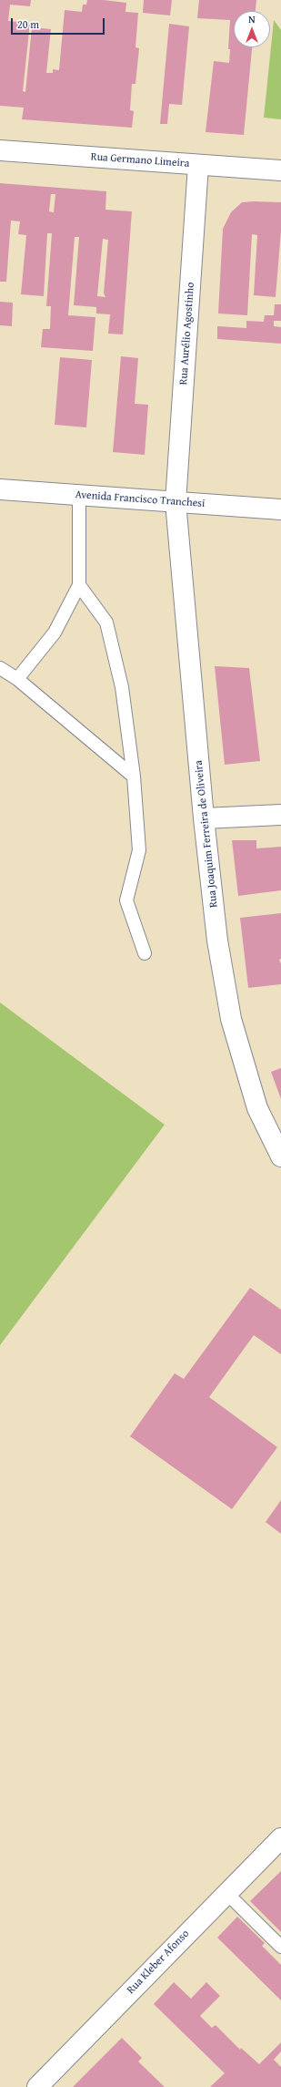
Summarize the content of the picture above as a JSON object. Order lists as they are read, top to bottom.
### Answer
{
  "streets": {
    "street": [
      "Rua Germano Limeira",
      "Rua Aurélio Agostinho",
      "Avenida Francisco Tranchesi",
      "Rua Joaquim Ferreira de Oliveira",
      "Rua Kleber Afonso"
    ]
  },
  "crossings": [
    ["Rua Germano Limeira", "Rua Aurélio Agostinho"],
    ["Rua Aurélio Agostinho", "Avenida Francisco Tranchesi"],
    ["Rua Aurélio Agostinho", "Rua Joaquim Ferreira de Oliveira"],
    ["Avenida Francisco Tranchesi", "Rua Joaquim Ferreira de Oliveira"]
  ],
  "scale_bar": "20 m",
  "north": "top"
}
